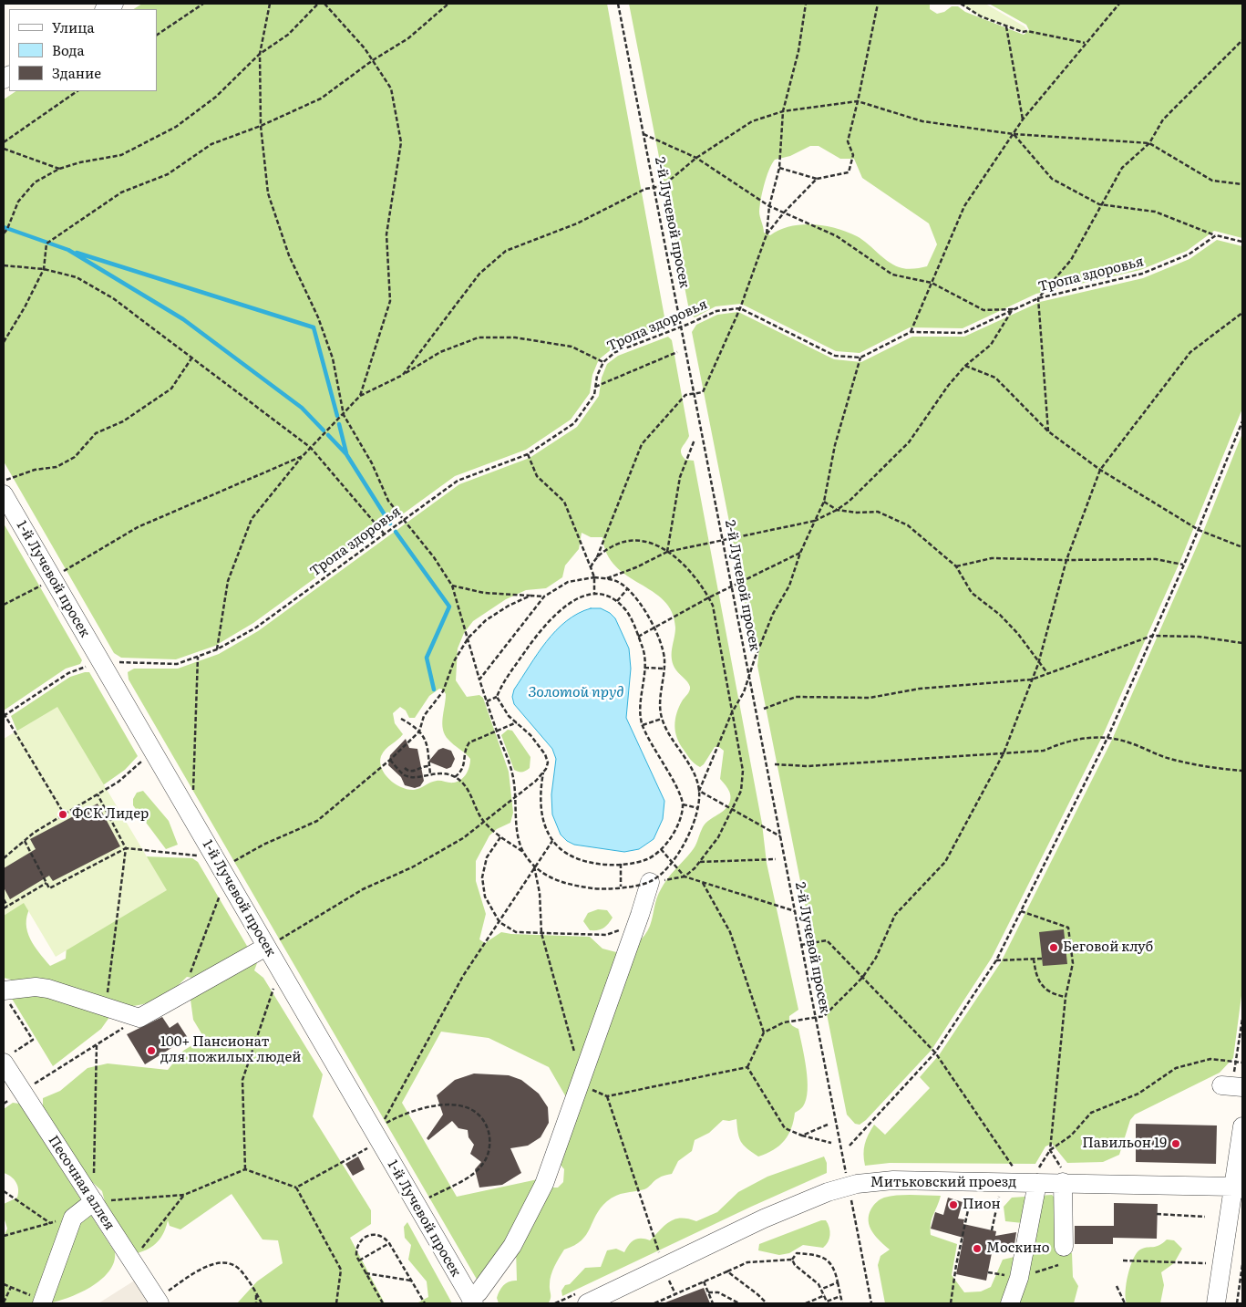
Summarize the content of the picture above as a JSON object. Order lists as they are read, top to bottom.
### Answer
{
  "streets": {
    "street": ["1-й Лучевой просек", "Песочная аллея", "Митьковский проезд"],
    "path": ["2-й Лучевой просек", "Тропа здоровья"]
  },
  "crossings": [
    ["2-й Лучевой просек", "Тропа здоровья"],
    ["2-й Лучевой просек", "Митьковский проезд"],
    ["Тропа здоровья", "1-й Лучевой просек"]
  ],
  "water": ["Золотой пруд"],
  "places": [
    "ФСК Лидер",
    "Беговой клуб",
    "100+ Пансионат для пожилых людей",
    "Павильон 19",
    "Пион",
    "Москино"
  ],
  "legend": ["Улица", "Вода", "Здание"]
}
